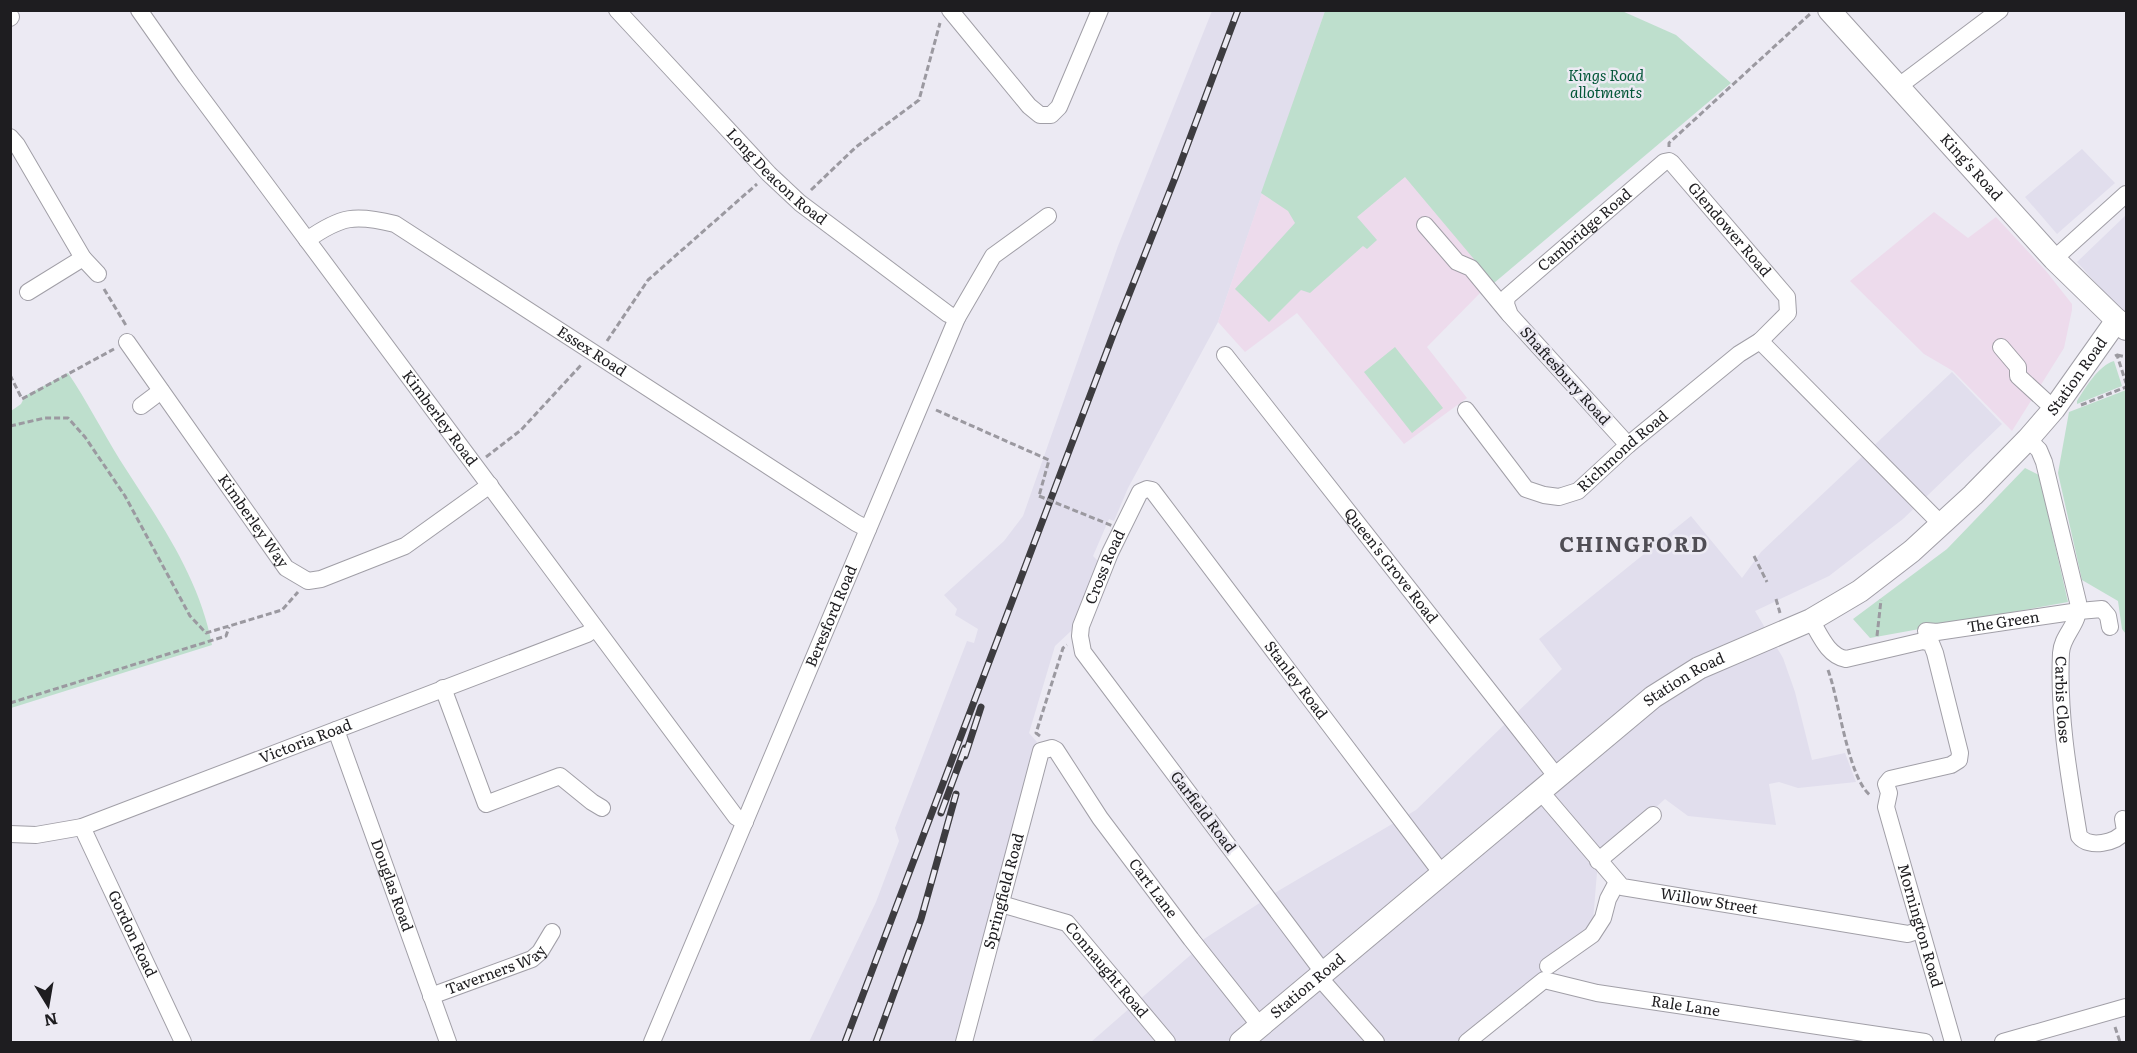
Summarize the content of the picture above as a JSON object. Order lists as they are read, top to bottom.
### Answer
{
  "streets": {
    "main road": ["King's Road", "Station Road"],
    "street": [
      "Long Deacon Road",
      "Cambridge Road",
      "Glendower Road",
      "Essex Road",
      "Shaftesbury Road",
      "Kimberley Road",
      "Richmond Road",
      "Kimberley Way",
      "Queen's Grove Road",
      "Cross Road",
      "Beresford Road",
      "The Green",
      "Stanley Road",
      "Carbis Close",
      "Victoria Road",
      "Garfield Road",
      "Douglas Road",
      "Cart Lane",
      "Springfield Road",
      "Willow Street",
      "Mornington Road",
      "Gordon Road",
      "Taverners Way",
      "Connaught Road",
      "Rale Lane"
    ]
  },
  "crossings": [
    ["King's Road", "Station Road"],
    ["Long Deacon Road", "Beresford Road"],
    ["Cambridge Road", "Glendower Road"],
    ["Cambridge Road", "Shaftesbury Road"],
    ["Glendower Road", "Richmond Road"],
    ["Essex Road", "Kimberley Road"],
    ["Essex Road", "Beresford Road"],
    ["Shaftesbury Road", "Richmond Road"],
    ["Station Road", "Queen's Grove Road"],
    ["Station Road", "Stanley Road"],
    ["Station Road", "Garfield Road"],
    ["Station Road", "Cart Lane"],
    ["Station Road", "Willow Street"],
    ["Station Road", "Mornington Road"],
    ["Kimberley Road", "Beresford Road"],
    ["Kimberley Road", "Victoria Road"],
    ["Queen's Grove Road", "Willow Street"],
    ["Cross Road", "Stanley Road"],
    ["Cross Road", "Garfield Road"],
    ["The Green", "Carbis Close"],
    ["Victoria Road", "Douglas Road"],
    ["Victoria Road", "Gordon Road"],
    ["Douglas Road", "Taverners Way"],
    ["Cart Lane", "Springfield Road"],
    ["Springfield Road", "Connaught Road"],
    ["Willow Street", "Mornington Road"]
  ],
  "districts": ["CHINGFORD"],
  "parks": ["Kings Road allotments"],
  "north": "bottom"
}
